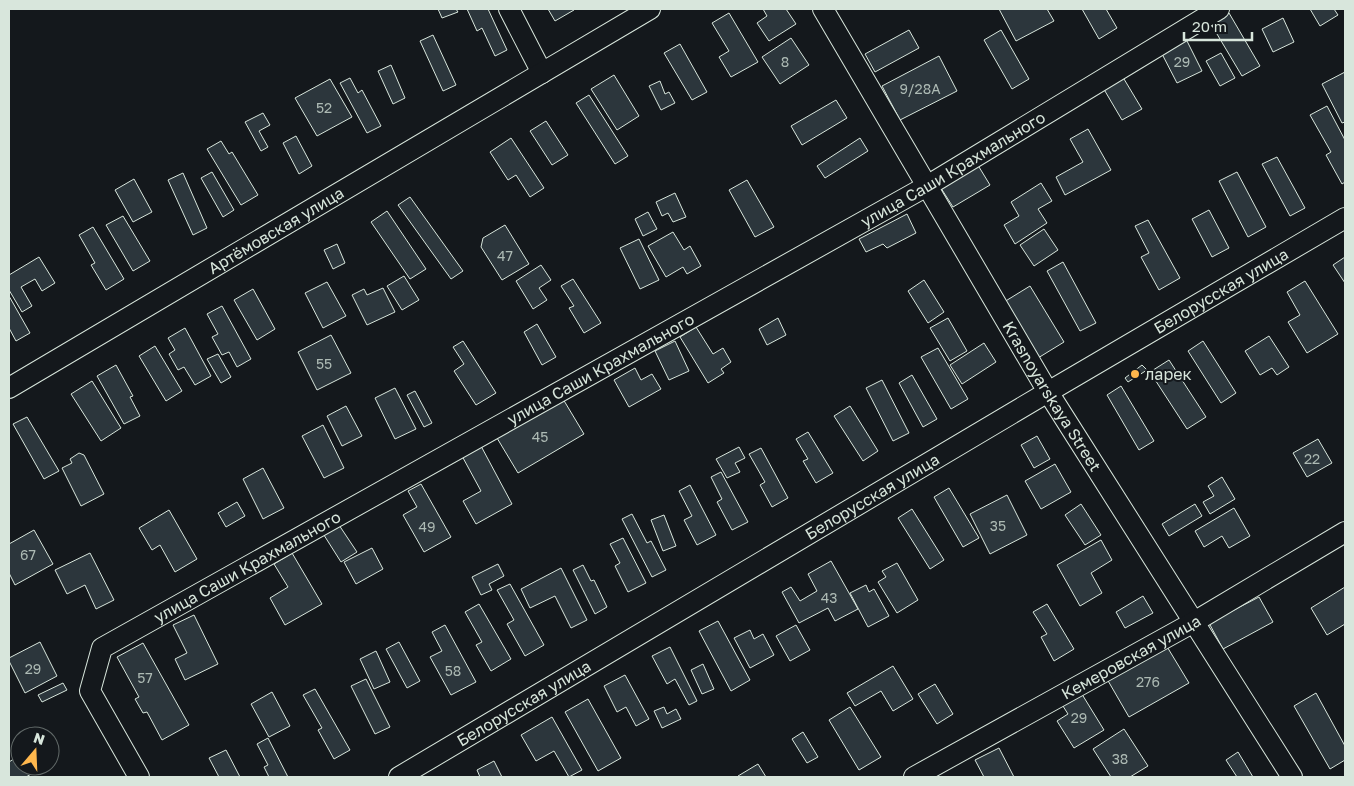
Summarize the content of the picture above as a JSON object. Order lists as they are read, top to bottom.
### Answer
{
  "streets": {
    "street": [
      "улица Саши Крахмального",
      "Артёмовская улица",
      "Белорусская улица",
      "Krasnoyarskaya Street",
      "Кемеровская улица"
    ]
  },
  "crossings": [
    ["улица Саши Крахмального", "Krasnoyarskaya Street"],
    ["Белорусская улица", "Krasnoyarskaya Street"],
    ["Krasnoyarskaya Street", "Кемеровская улица"]
  ],
  "places": ["ларек"],
  "house_numbers": [
    "8",
    "29",
    "9/28А",
    "52",
    "47",
    "55",
    "45",
    "22",
    "35",
    "49",
    "67",
    "43",
    "29",
    "58",
    "57",
    "276",
    "29",
    "38"
  ],
  "scale_bar": "20 m",
  "north": "top"
}
